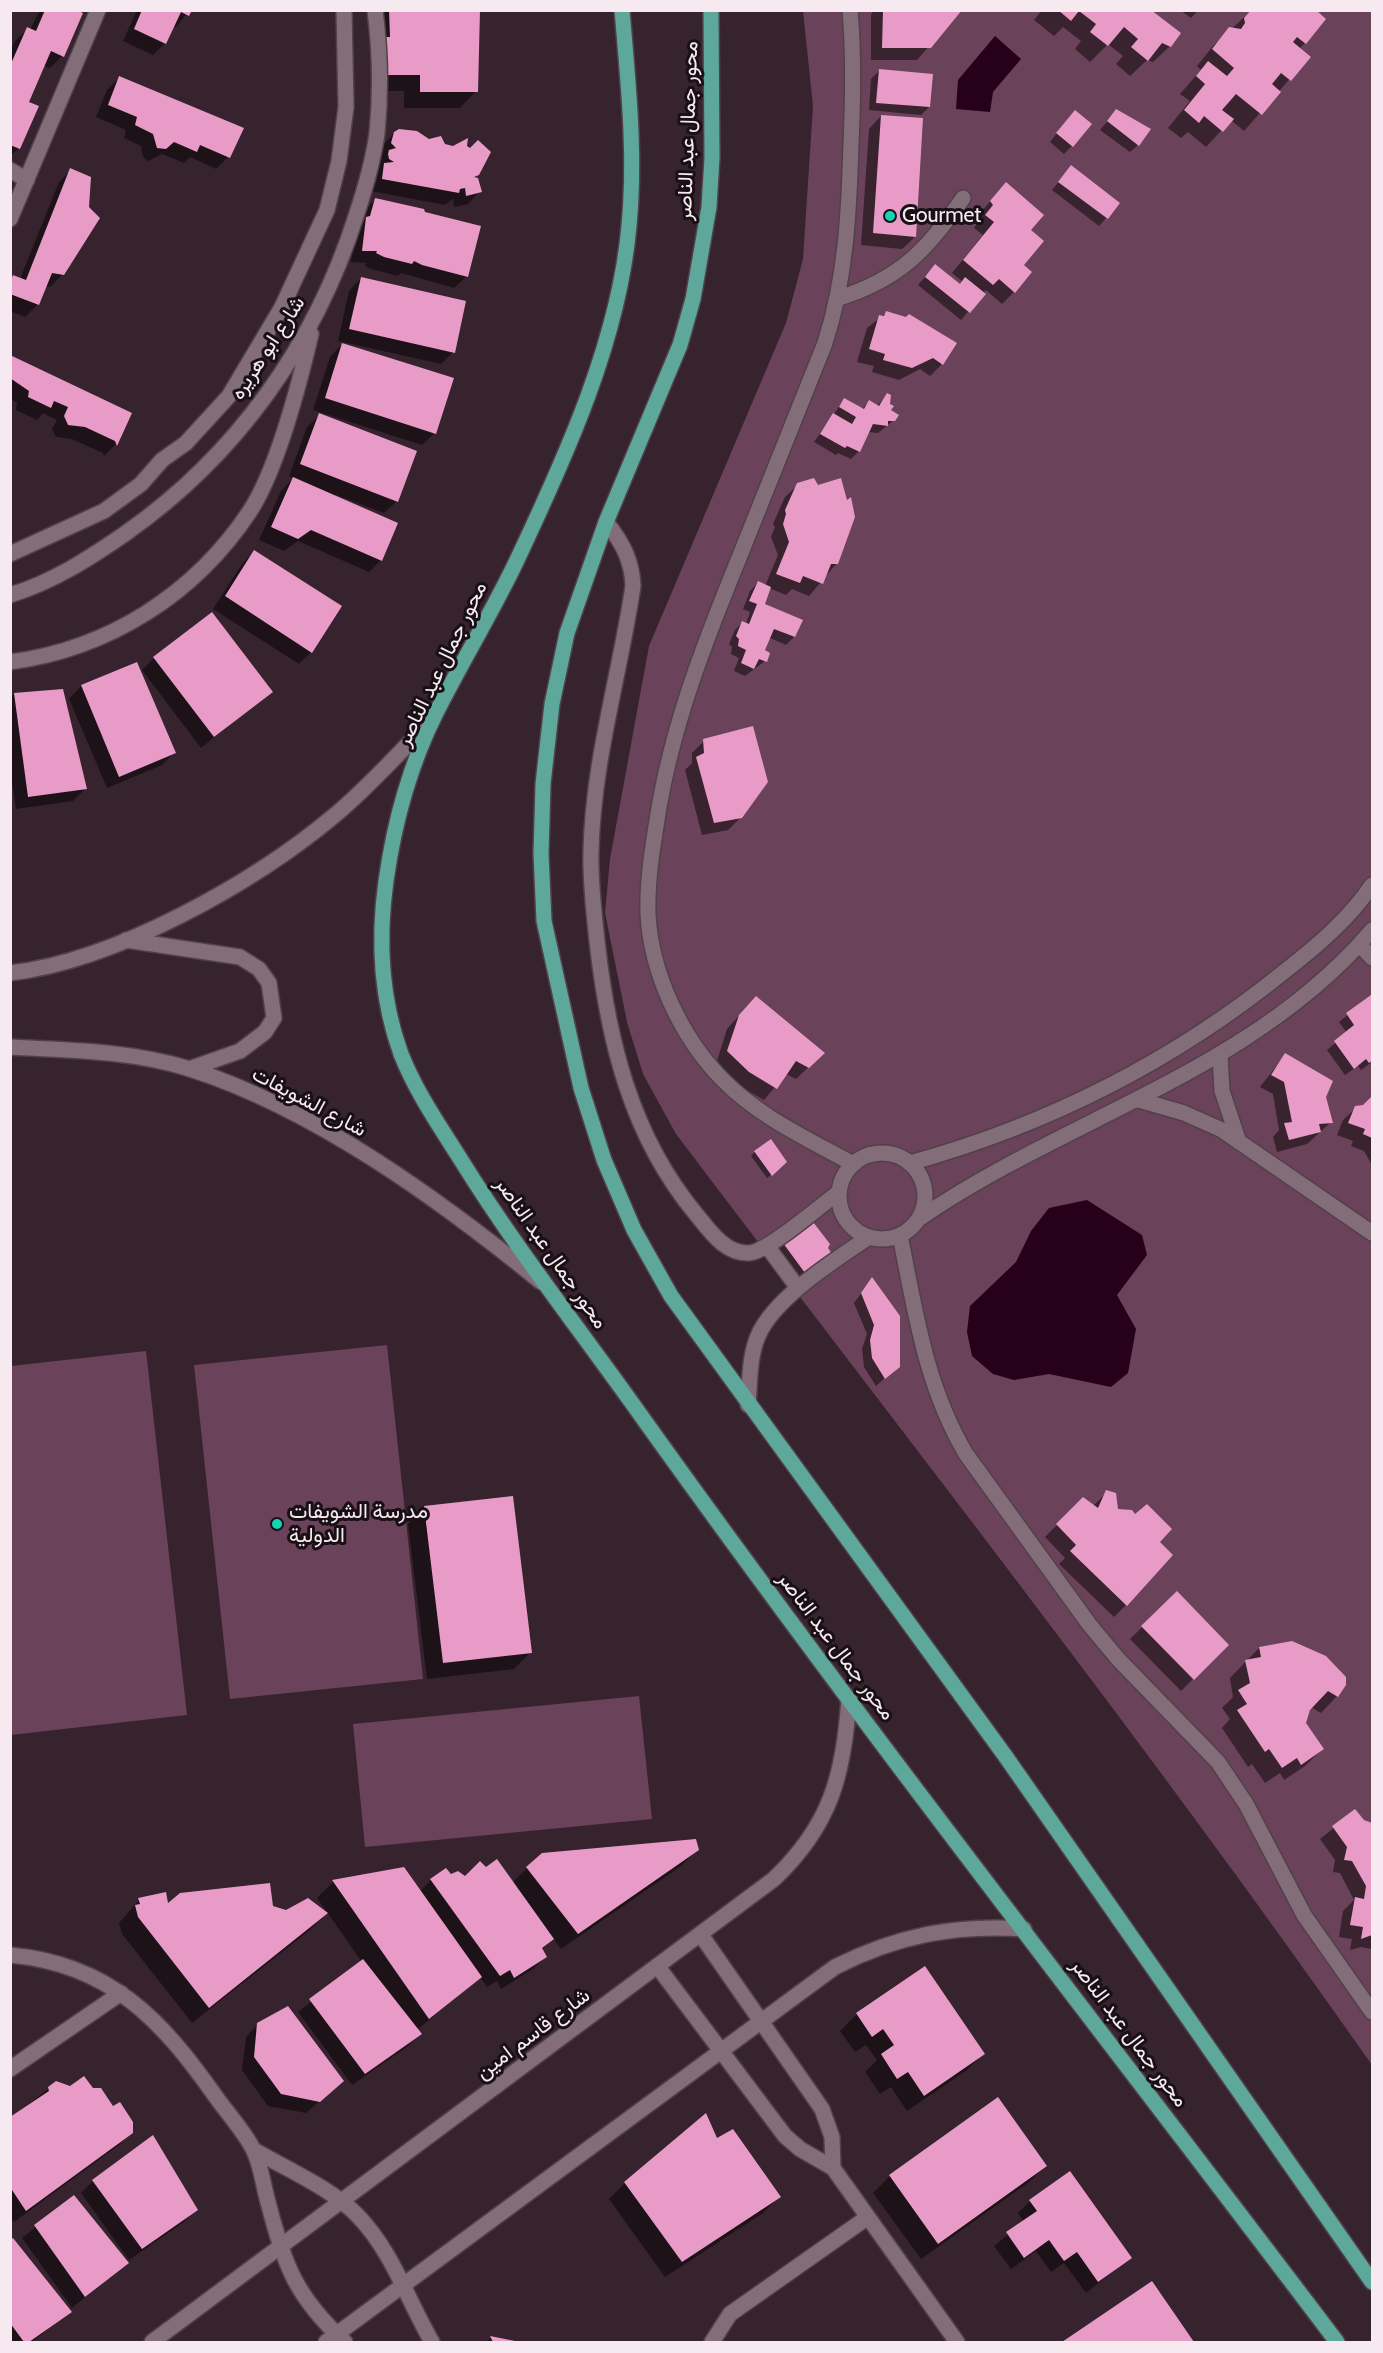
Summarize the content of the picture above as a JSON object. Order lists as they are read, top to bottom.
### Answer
{
  "streets": {
    "main road": ["محور جمال عبد الناصر"],
    "street": ["شارع ابو هريره", "شارع الشويفات", "شارع قاسم امين"]
  },
  "crossings": [
    ["محور جمال عبد الناصر", "شارع الشويفات"],
    ["محور جمال عبد الناصر", "شارع قاسم امين"]
  ],
  "places": ["Gourmet", "مدرسة الشويفات الدولية"]
}
